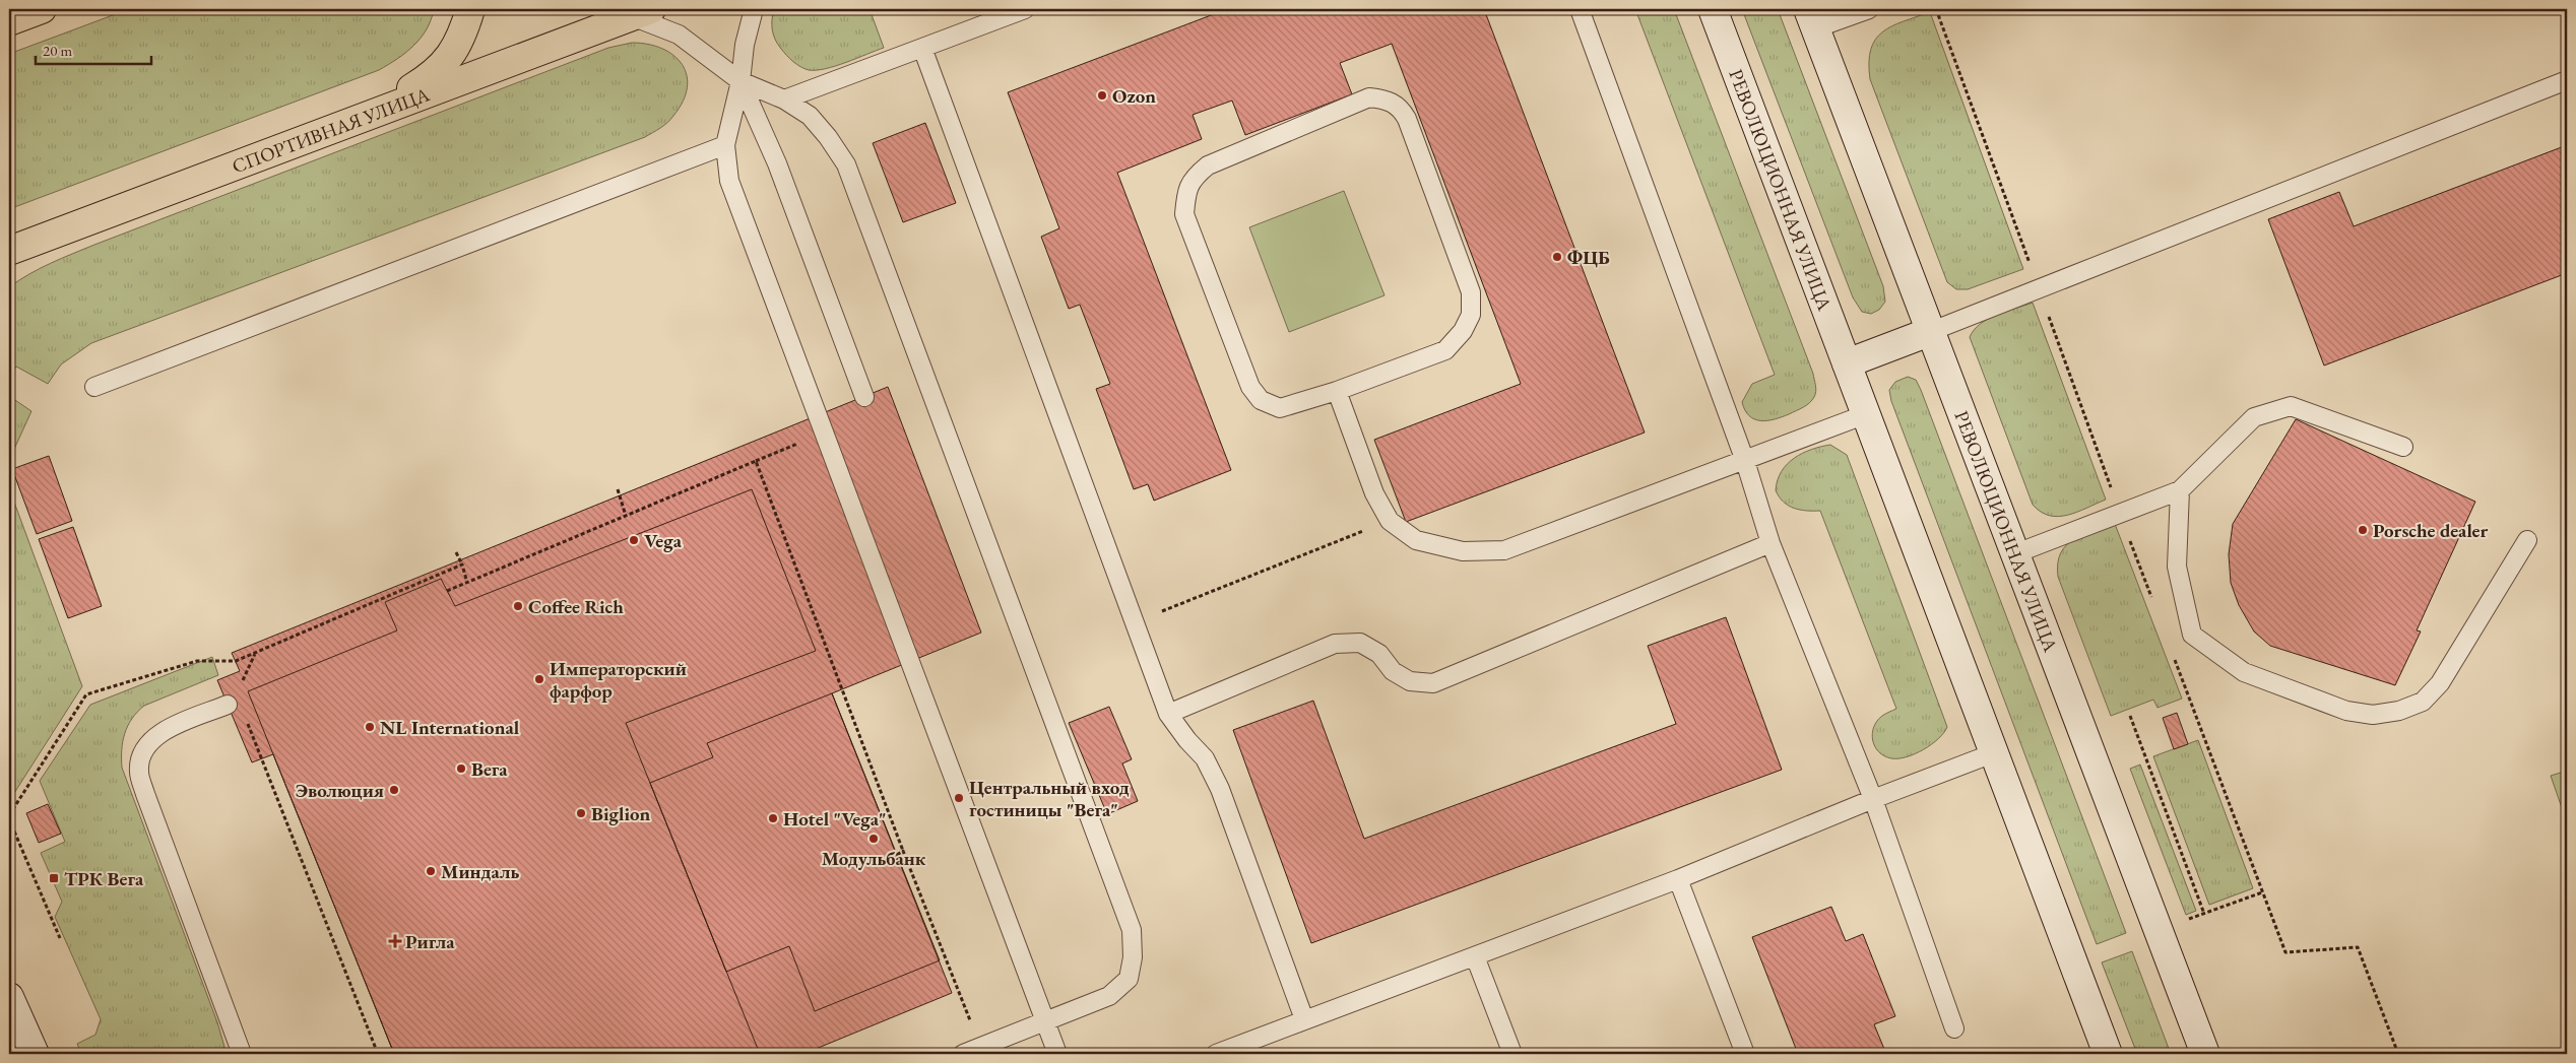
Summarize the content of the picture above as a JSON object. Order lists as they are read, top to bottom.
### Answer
{
  "streets": {
    "main road": ["СПОРТИВНАЯ УЛИЦА", "РЕВОЛЮЦИОННАЯ УЛИЦА"]
  },
  "places": {
    "other": [
      "Ozon",
      "ФЦБ",
      "Porsche dealer",
      "Vega",
      "Coffee Rich",
      "Императорский фарфор",
      "NL International",
      "Вега",
      "Эволюция",
      "Центральный вход гостиницы \"Вега\"",
      "Biglion",
      "Hotel \"Vega\"",
      "Модульбанк",
      "Миндаль"
    ],
    "transit": ["ТРК Вега"],
    "health": ["Ригла"]
  },
  "scale_bar": "20 m"
}
